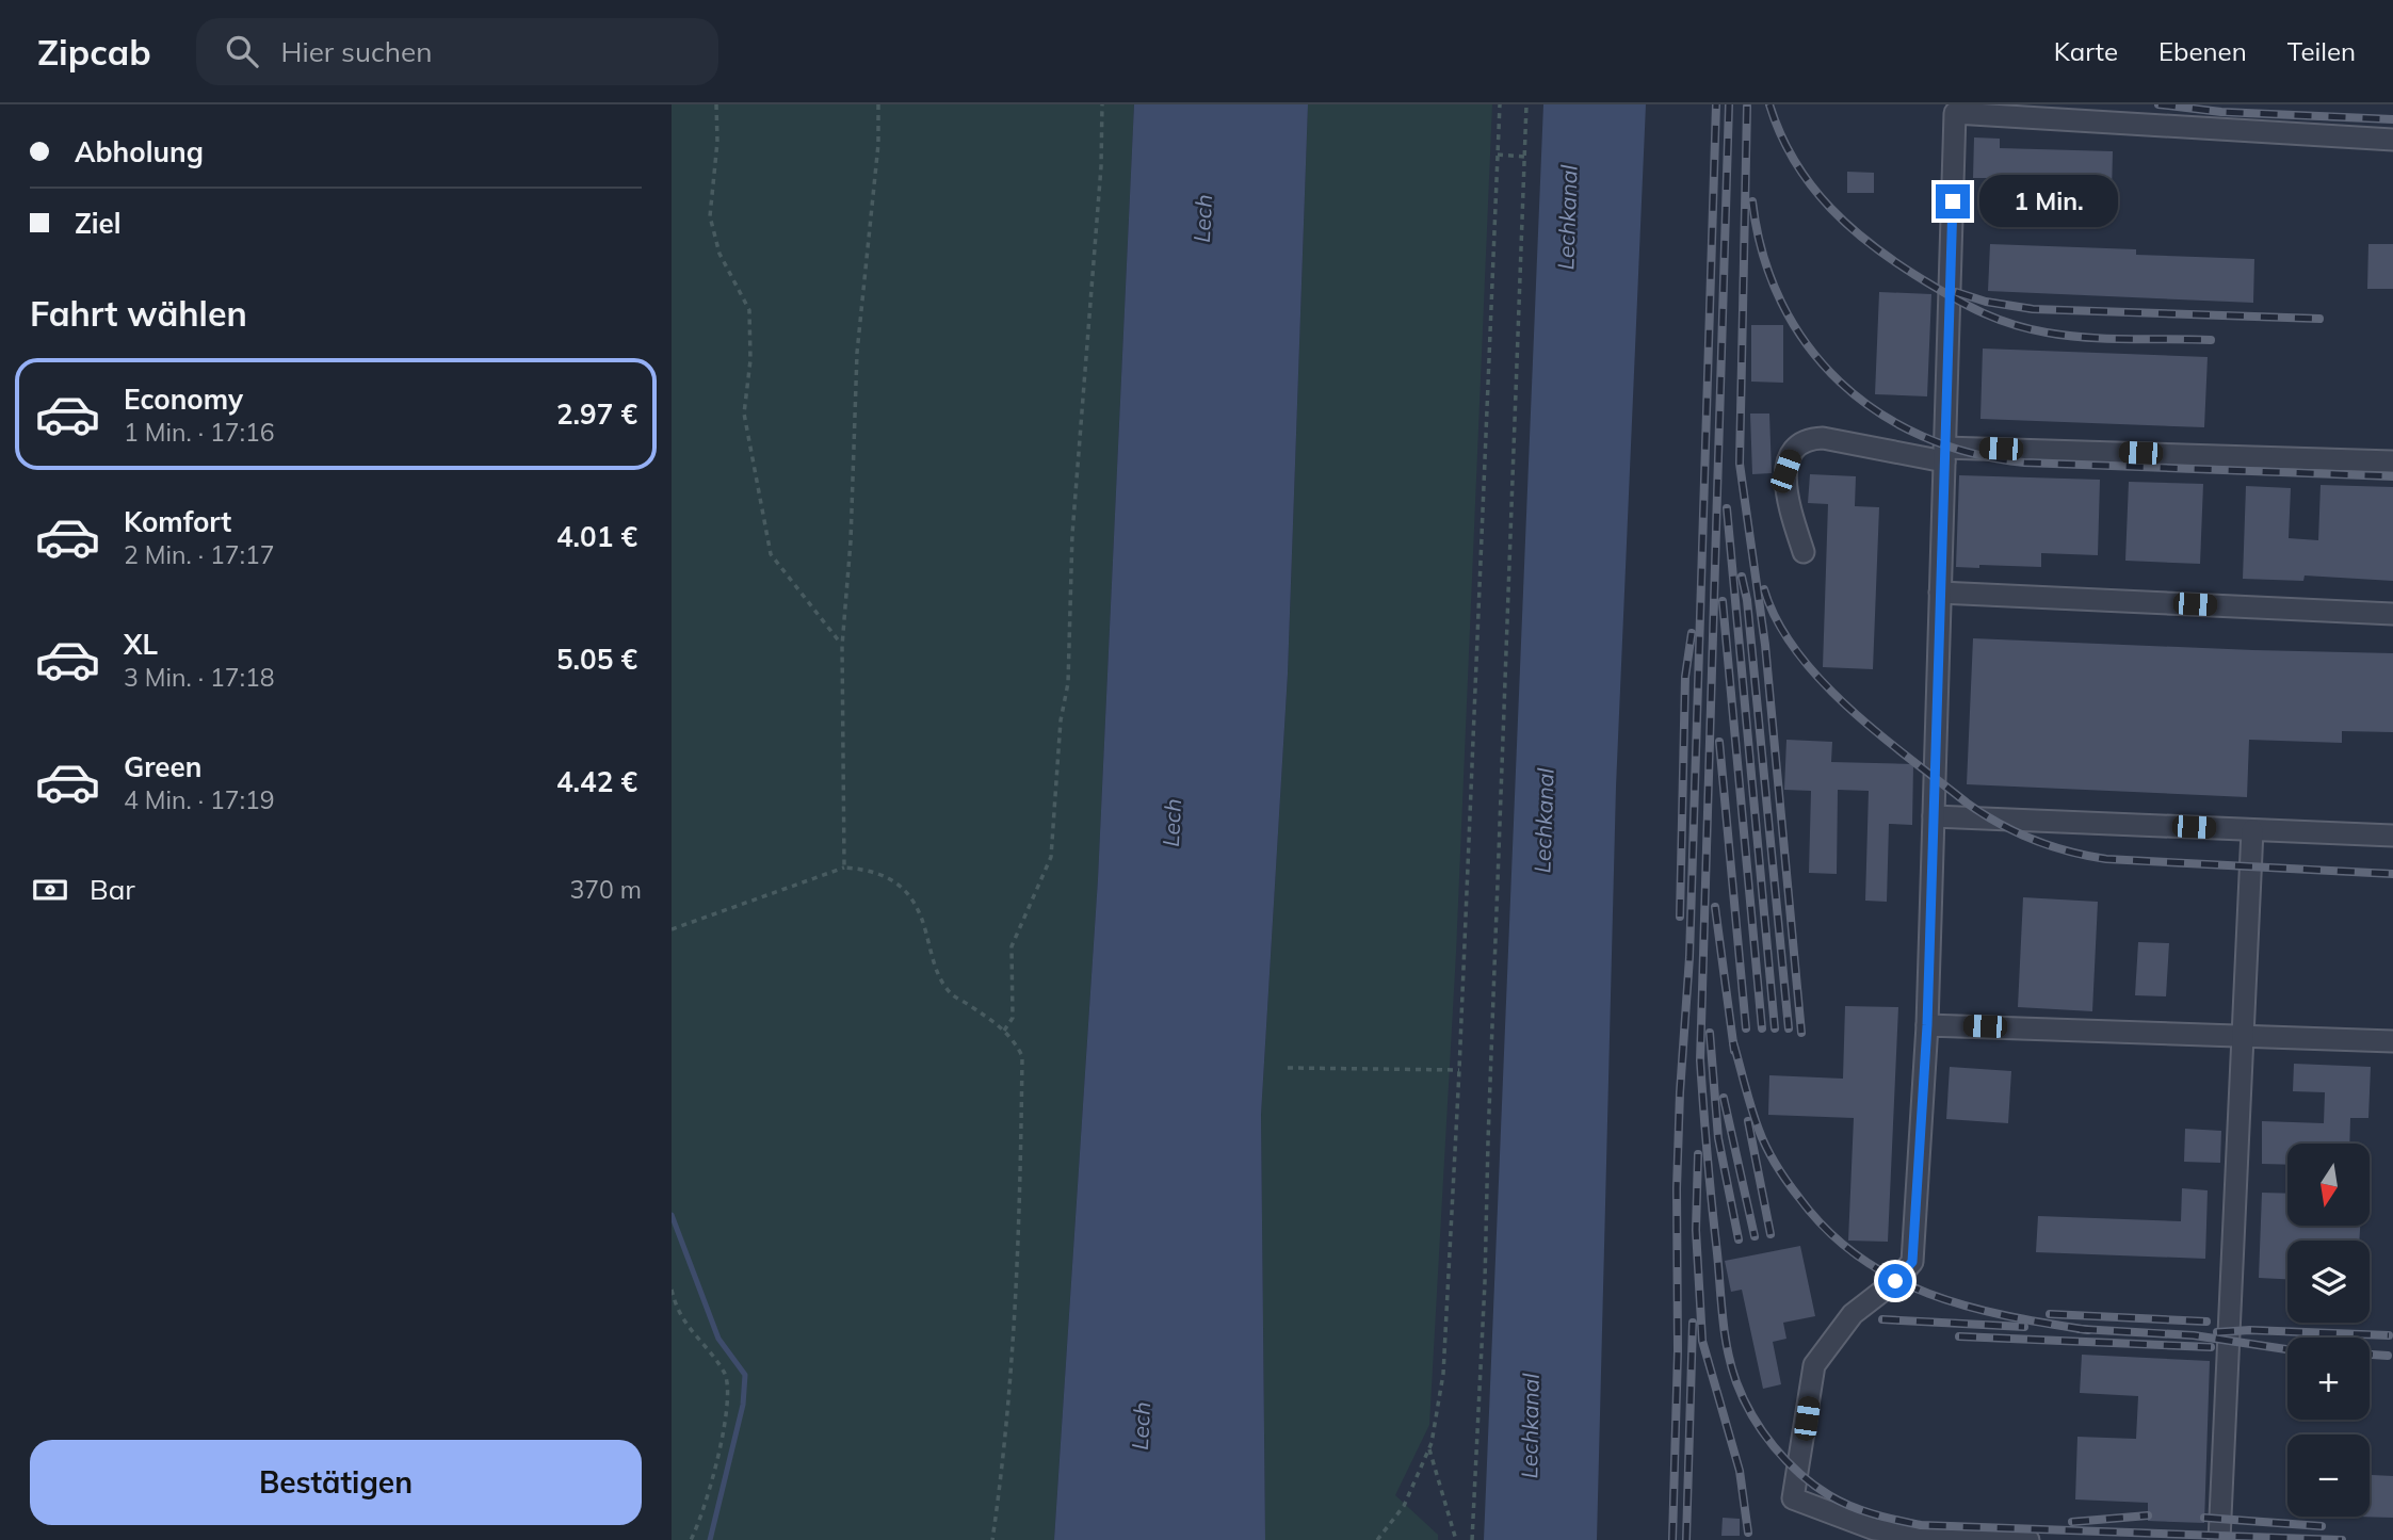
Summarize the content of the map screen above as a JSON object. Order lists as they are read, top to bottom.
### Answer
{
  "water": ["Lechkanal", "Lech"],
  "north": "bottom",
  "page": {
    "header": "Zipcab",
    "search": "Hier suchen",
    "nav": ["Karte", "Ebenen", "Teilen"],
    "banner": ["Abholung", "Ziel"],
    "bubble": "1 Min.",
    "heading": "Fahrt wählen",
    "list": [
      {
        "name": "Economy",
        "note": "1 Min. · 17:16",
        "value": "2.97 €"
      },
      {
        "name": "Komfort",
        "note": "2 Min. · 17:17",
        "value": "4.01 €"
      },
      {
        "name": "XL",
        "note": "3 Min. · 17:18",
        "value": "5.05 €"
      },
      {
        "name": "Green",
        "note": "4 Min. · 17:19",
        "value": "4.42 €"
      }
    ],
    "pay": ["Bar", "370 m"],
    "map_buttons": ["+", "−"],
    "buttons": "Bestätigen"
  }
}
